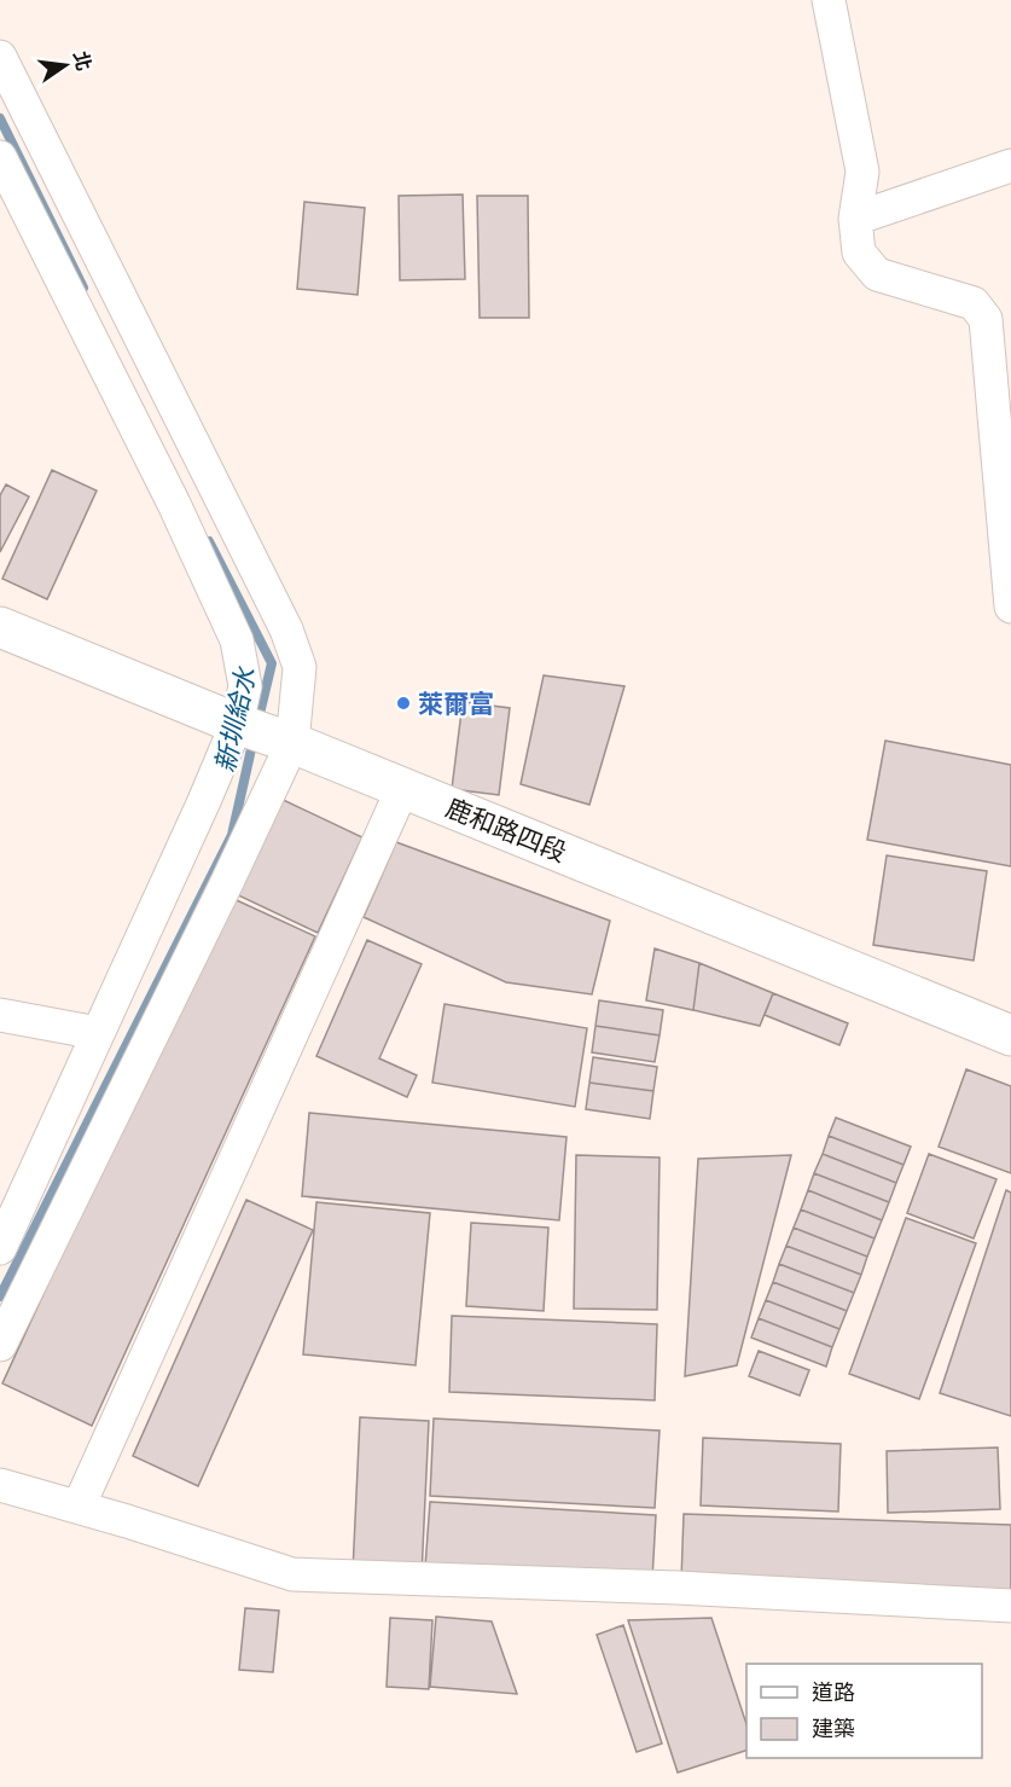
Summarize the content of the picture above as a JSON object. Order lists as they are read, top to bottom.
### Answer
{
  "streets": {
    "main road": ["鹿和路四段"]
  },
  "water": ["新圳給水"],
  "places": ["萊爾富"],
  "legend": ["道路", "建築"],
  "north": "right"
}
